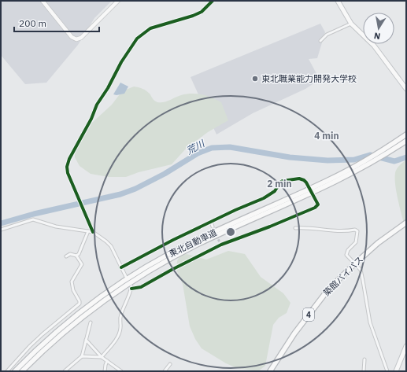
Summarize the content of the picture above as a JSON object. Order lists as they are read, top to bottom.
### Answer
{
  "streets": {
    "highway": ["東北自動車道", "築館バイパス", "4"]
  },
  "water": ["荒川"],
  "places": ["東北職業能力開発大学校"],
  "scale_bar": "200 m",
  "north": "bottom",
  "rings": ["4 min", "2 min"]
}
